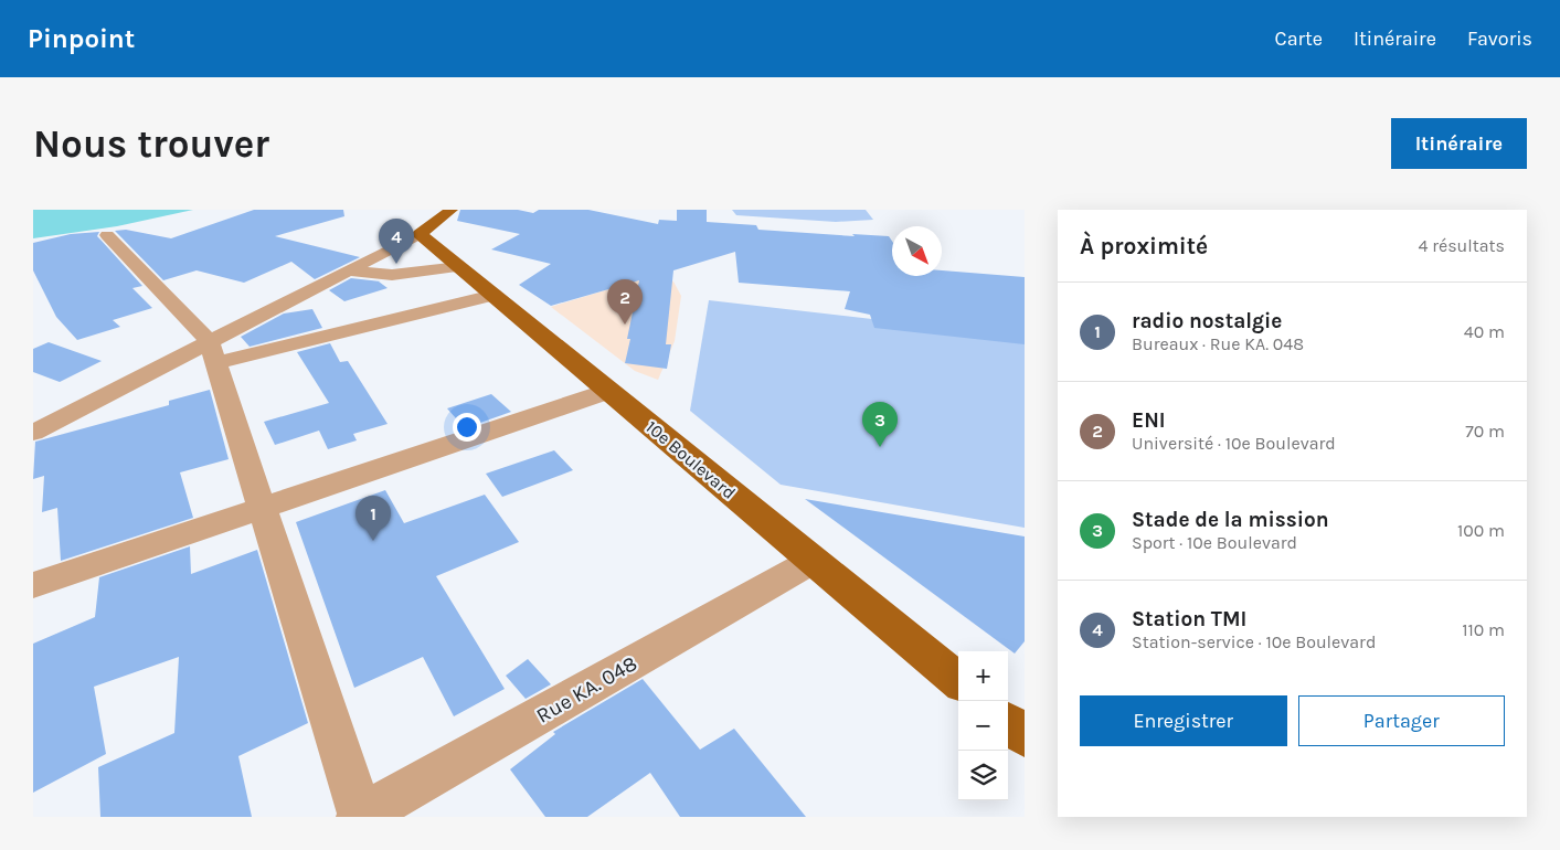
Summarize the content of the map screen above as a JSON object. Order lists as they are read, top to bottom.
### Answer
{
  "streets": {
    "main road": ["10e Boulevard"],
    "street": ["Rue KA. 048"]
  },
  "crossings": [
    ["10e Boulevard", "Rue KA. 048"]
  ],
  "north": "bottom right",
  "page": {
    "header": "Pinpoint",
    "nav": ["Carte", "Itinéraire", "Favoris"],
    "buttons": [
      "Itinéraire",
      ["Enregistrer", "Partager"]
    ],
    "title": "Nous trouver",
    "heading": ["À proximité", "4 résultats"],
    "pins": [
      "4",
      "2",
      "3",
      "1"
    ],
    "list": [
      {
        "mark": "1",
        "name": "radio nostalgie",
        "note": "Bureaux · Rue KA. 048",
        "value": "40 m"
      },
      {
        "mark": "2",
        "name": "ENI",
        "note": "Université · 10e Boulevard",
        "value": "70 m"
      },
      {
        "mark": "3",
        "name": "Stade de la mission",
        "note": "Sport · 10e Boulevard",
        "value": "100 m"
      },
      {
        "mark": "4",
        "name": "Station TMI",
        "note": "Station-service · 10e Boulevard",
        "value": "110 m"
      }
    ],
    "map_buttons": ["+", "−"]
  }
}
